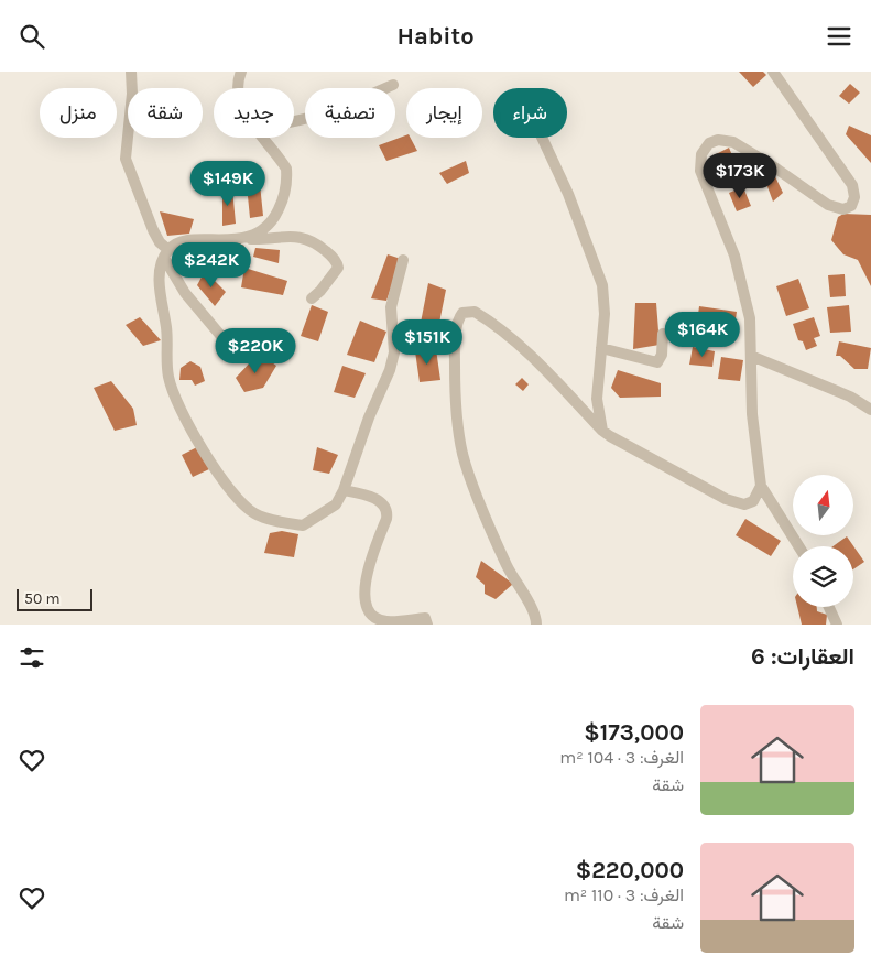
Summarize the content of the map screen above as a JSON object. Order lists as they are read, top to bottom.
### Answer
{
  "scale_bar": "50 m",
  "north": "top",
  "page": {
    "header": "Habito",
    "chip": [
      "شراء",
      "إيجار",
      "تصفية",
      "جديد",
      "شقة",
      "منزل"
    ],
    "price": [
      "$173K",
      "$149K",
      "$242K",
      "$164K",
      "$151K",
      "$220K"
    ],
    "scale": "50 m",
    "heading": "العقارات: 6",
    "list": [
      {
        "name": "$173,000",
        "note": "الغرف: 3 · 104 m² · شقة"
      },
      {
        "name": "$220,000",
        "note": "الغرف: 3 · 110 m² · شقة"
      }
    ]
  }
}
